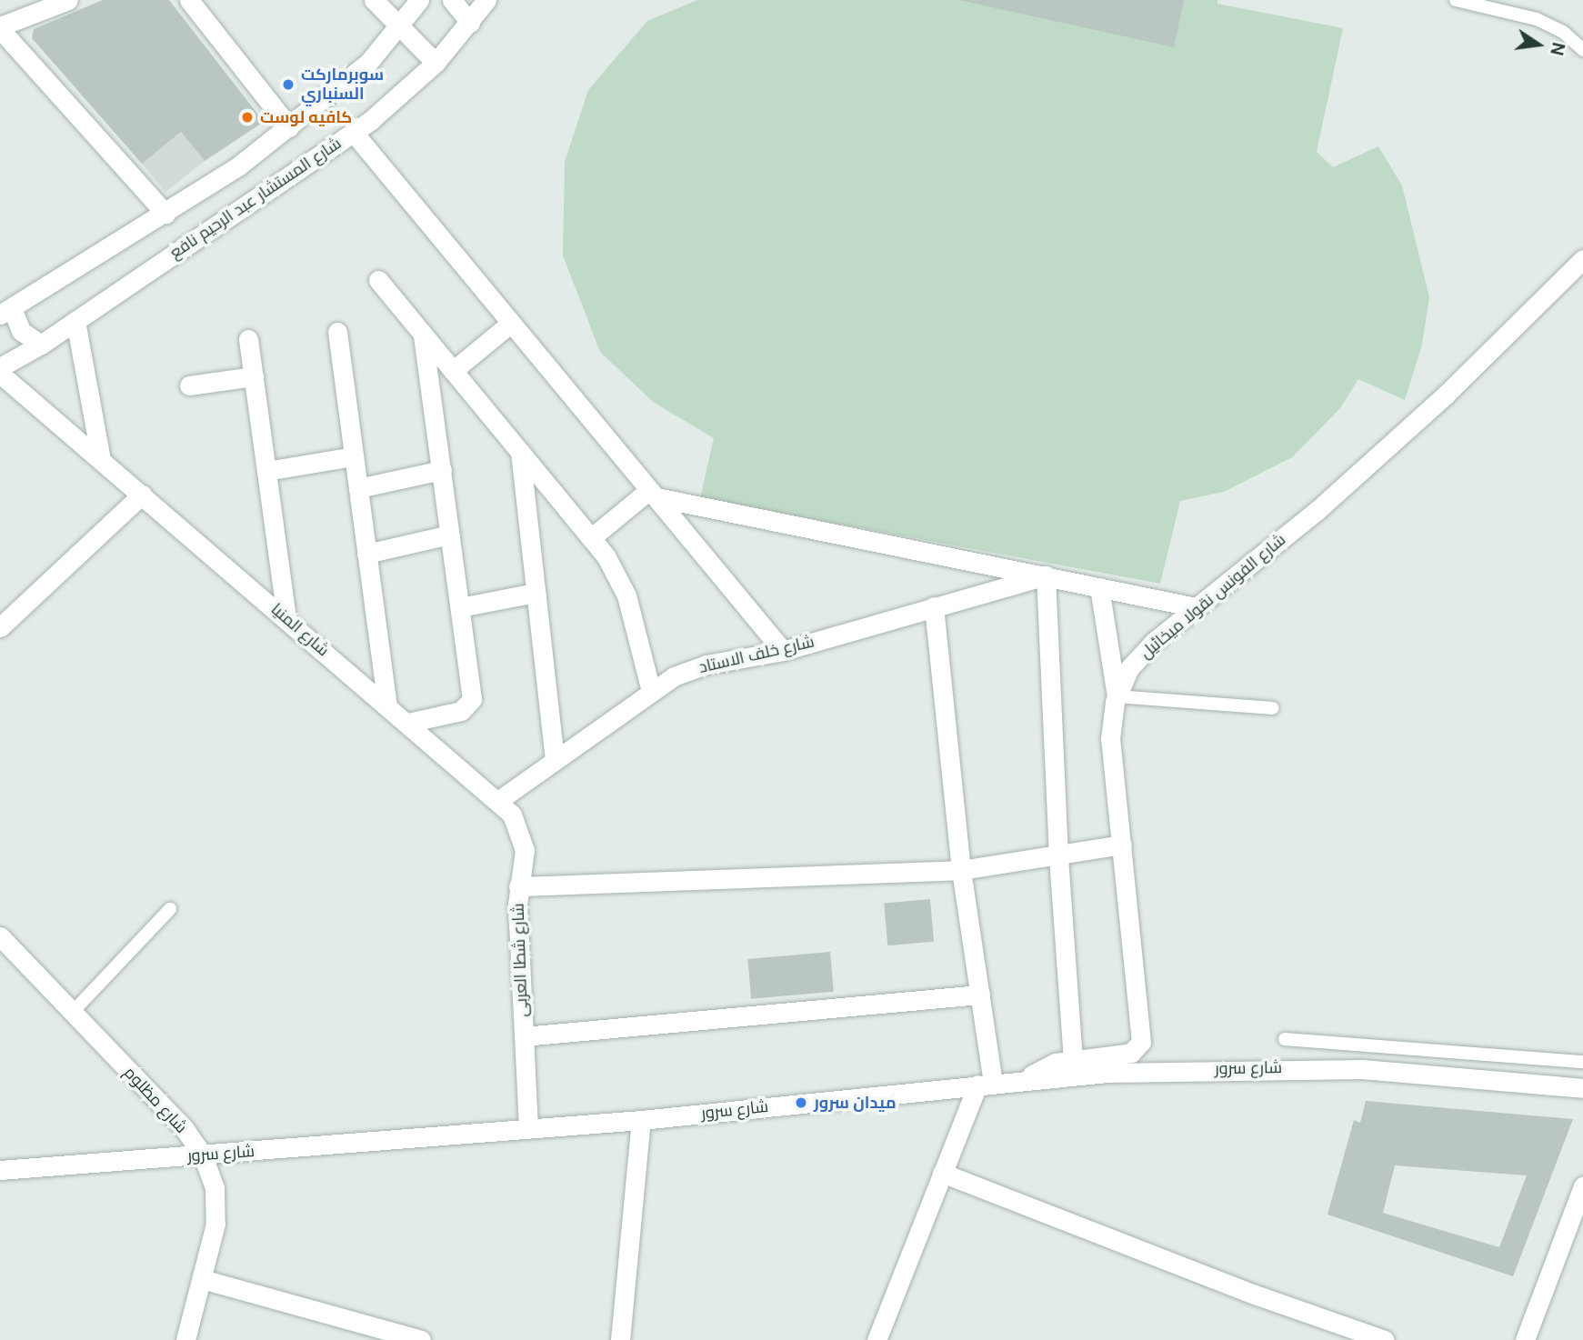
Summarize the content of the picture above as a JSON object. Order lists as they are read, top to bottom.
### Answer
{
  "streets": {
    "street": [
      "شارع المستشار عبد الرحيم نافع",
      "شارع الفونس نقولا ميخائيل",
      "شارع المنيا",
      "شارع خلف الاستاد",
      "شارع شطا العربى",
      "شارع سرور",
      "شارع مظلوم"
    ]
  },
  "crossings": [
    ["شارع الفونس نقولا ميخائيل", "شارع سرور"],
    ["شارع المنيا", "شارع خلف الاستاد"],
    ["شارع المنيا", "شارع شطا العربى"],
    ["شارع خلف الاستاد", "شارع شطا العربى"],
    ["شارع شطا العربى", "شارع سرور"],
    ["شارع سرور", "شارع مظلوم"]
  ],
  "places": ["سوبرماركت السنباري", "كافيه لوست", "ميدان سرور"],
  "north": "right"
}
